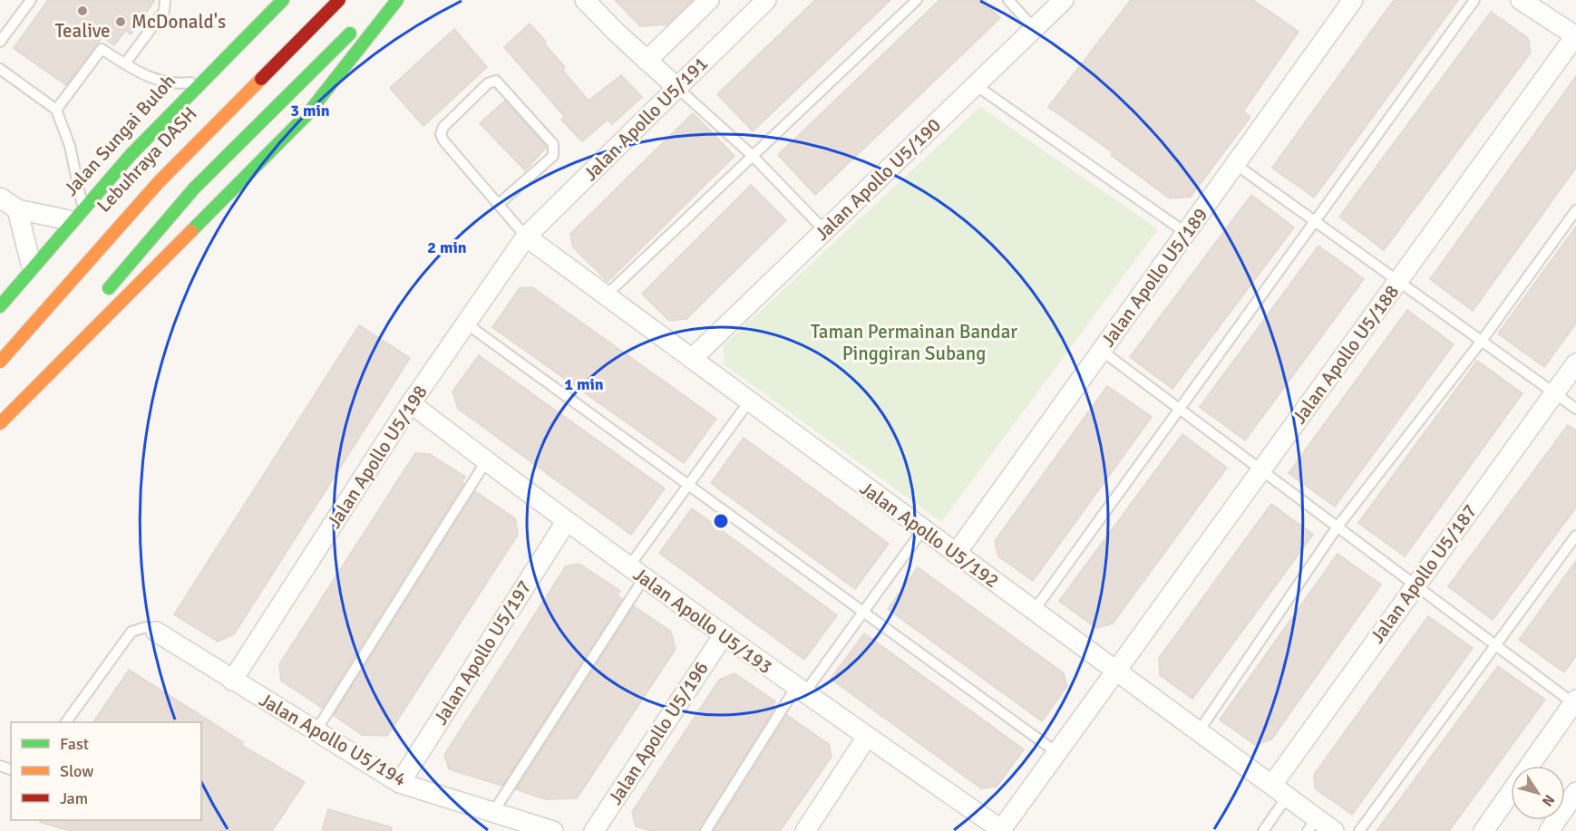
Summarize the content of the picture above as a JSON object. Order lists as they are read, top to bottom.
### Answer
{
  "streets": {
    "highway": ["Jalan Sungai Buloh", "Lebuhraya DASH"],
    "street": [
      "Jalan Apollo U5/191",
      "Jalan Apollo U5/190",
      "Jalan Apollo U5/189",
      "Jalan Apollo U5/188",
      "Jalan Apollo U5/198",
      "Jalan Apollo U5/192",
      "Jalan Apollo U5/187",
      "Jalan Apollo U5/193",
      "Jalan Apollo U5/197",
      "Jalan Apollo U5/196",
      "Jalan Apollo U5/194"
    ]
  },
  "crossings": [
    ["Jalan Apollo U5/191", "Jalan Apollo U5/198"],
    ["Jalan Apollo U5/191", "Jalan Apollo U5/192"],
    ["Jalan Apollo U5/190", "Jalan Apollo U5/192"],
    ["Jalan Apollo U5/189", "Jalan Apollo U5/192"],
    ["Jalan Apollo U5/188", "Jalan Apollo U5/192"],
    ["Jalan Apollo U5/198", "Jalan Apollo U5/192"],
    ["Jalan Apollo U5/198", "Jalan Apollo U5/193"],
    ["Jalan Apollo U5/198", "Jalan Apollo U5/194"],
    ["Jalan Apollo U5/192", "Jalan Apollo U5/187"],
    ["Jalan Apollo U5/193", "Jalan Apollo U5/197"],
    ["Jalan Apollo U5/193", "Jalan Apollo U5/196"],
    ["Jalan Apollo U5/197", "Jalan Apollo U5/194"]
  ],
  "parks": ["Taman Permainan Bandar Pinggiran Subang"],
  "places": ["Tealive", "McDonald's"],
  "legend": ["Fast", "Slow", "Jam"],
  "north": "bottom right",
  "rings": ["3 min", "2 min", "1 min"]
}
